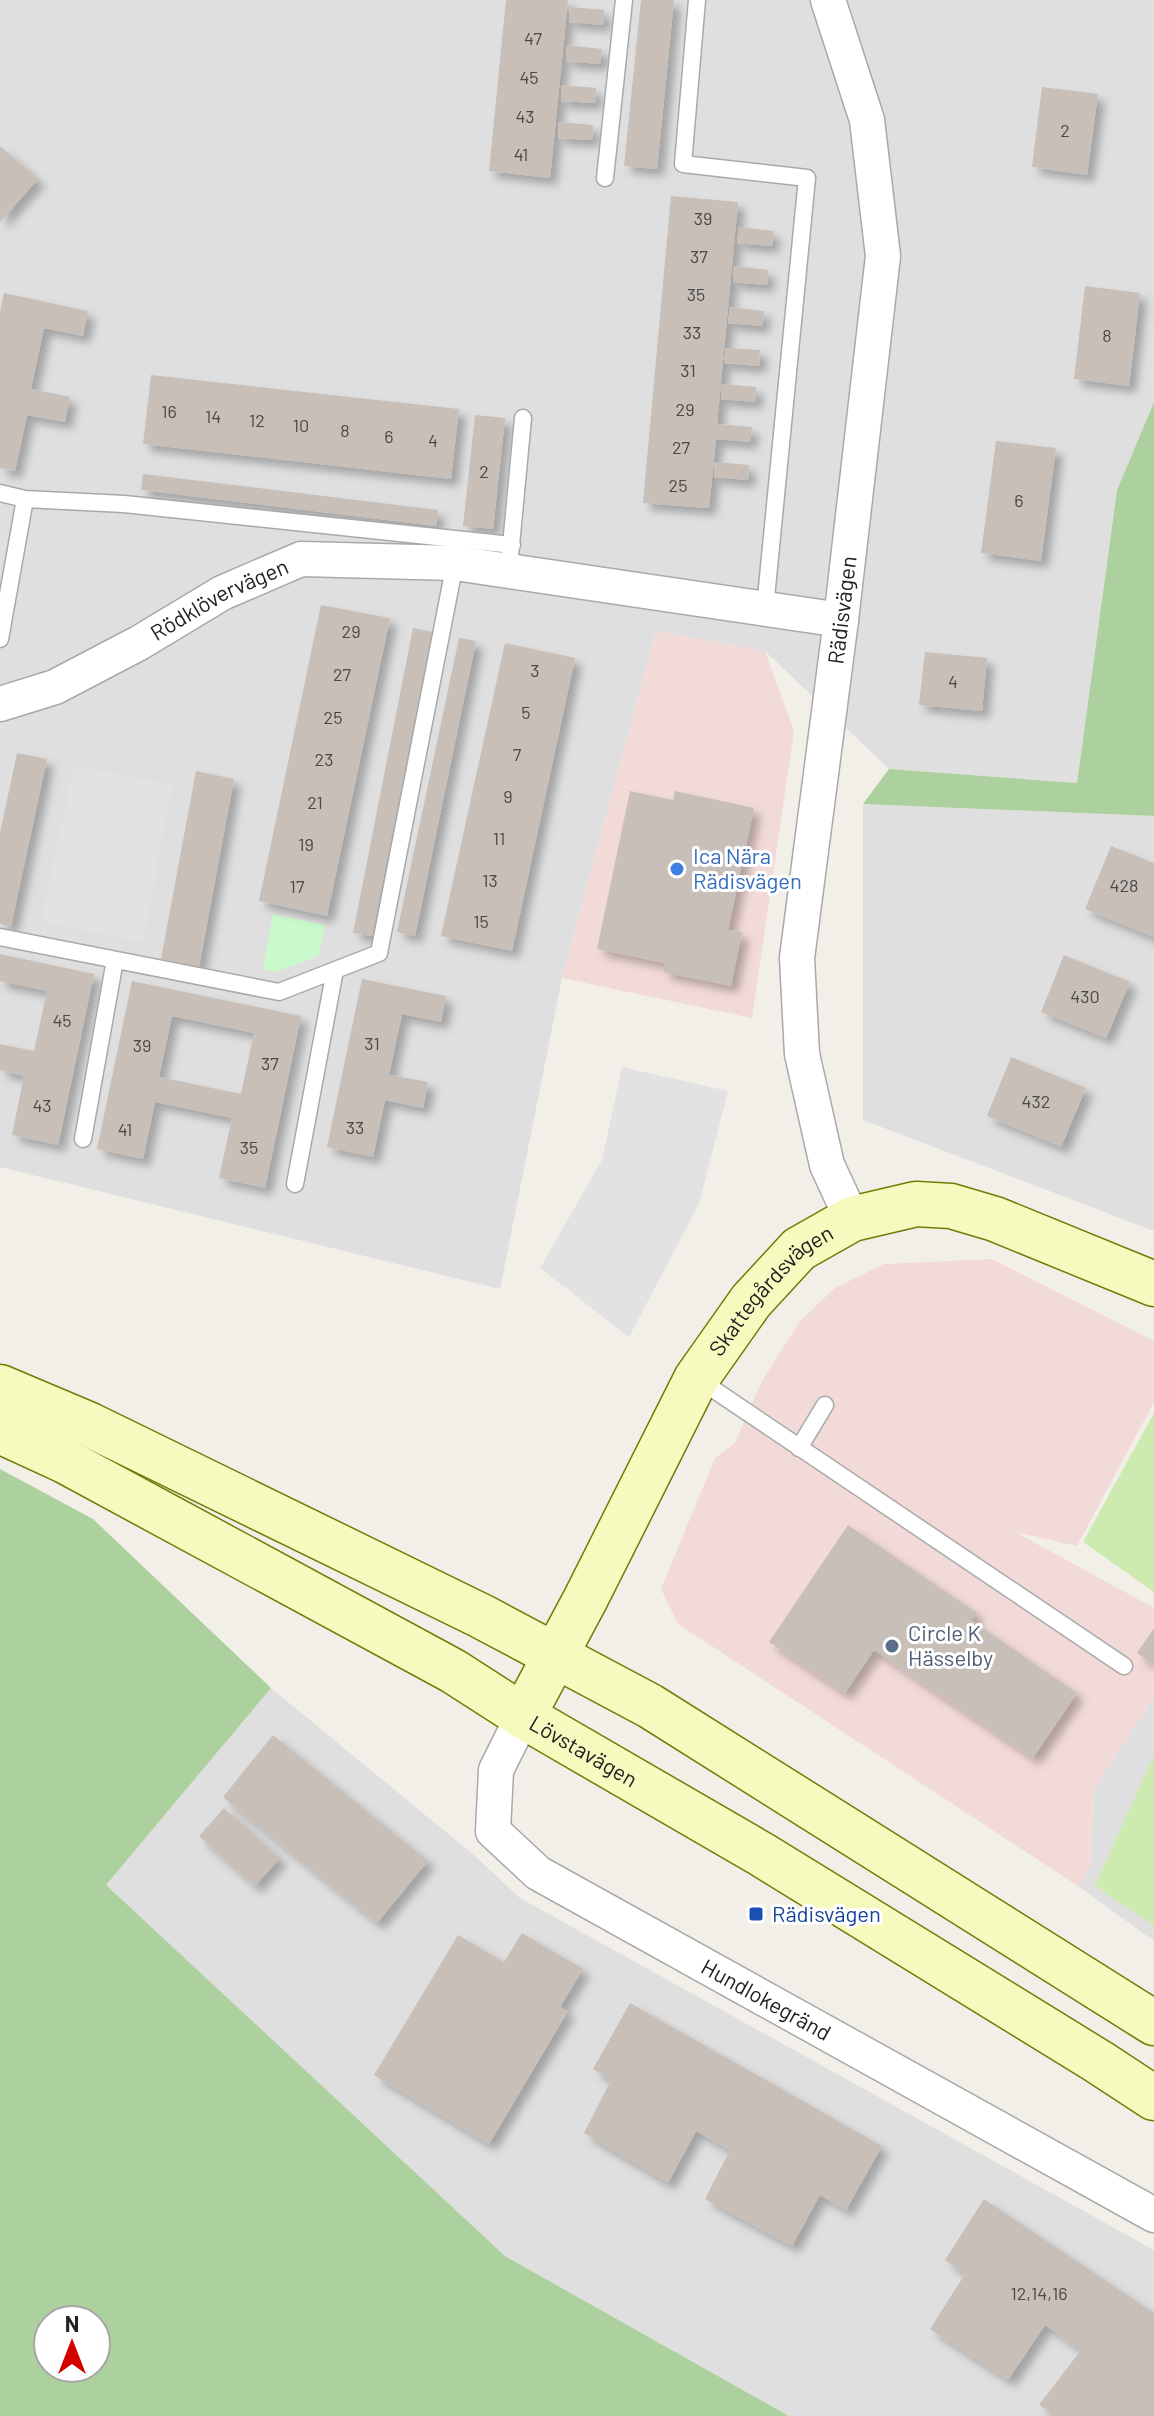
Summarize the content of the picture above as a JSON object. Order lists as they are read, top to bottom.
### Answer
{
  "streets": {
    "street": [
      "Rödklövervägen",
      "Rädisvägen",
      "Skattegårdsvägen",
      "Lövstavägen",
      "Hundlokegränd"
    ]
  },
  "crossings": [
    ["Rödklövervägen", "Rädisvägen"],
    ["Rädisvägen", "Skattegårdsvägen"],
    ["Skattegårdsvägen", "Lövstavägen"],
    ["Skattegårdsvägen", "Hundlokegränd"],
    ["Lövstavägen", "Hundlokegränd"]
  ],
  "places": {
    "other": ["Ica Nära Rädisvägen", "Circle K Hässelby"],
    "transit": ["Rädisvägen"]
  },
  "house_numbers": [
    "47",
    "45",
    "43",
    "2",
    "41",
    "39",
    "37",
    "35",
    "33",
    "8",
    "31",
    "29",
    "16",
    "14",
    "12",
    "10",
    "8",
    "6",
    "4",
    "27",
    "2",
    "25",
    "6",
    "29",
    "3",
    "27",
    "4",
    "5",
    "25",
    "7",
    "23",
    "9",
    "21",
    "11",
    "19",
    "13",
    "428",
    "17",
    "15",
    "430",
    "45",
    "31",
    "39",
    "37",
    "432",
    "43",
    "33",
    "41",
    "35",
    "12,14,16"
  ],
  "north": "top"
}
